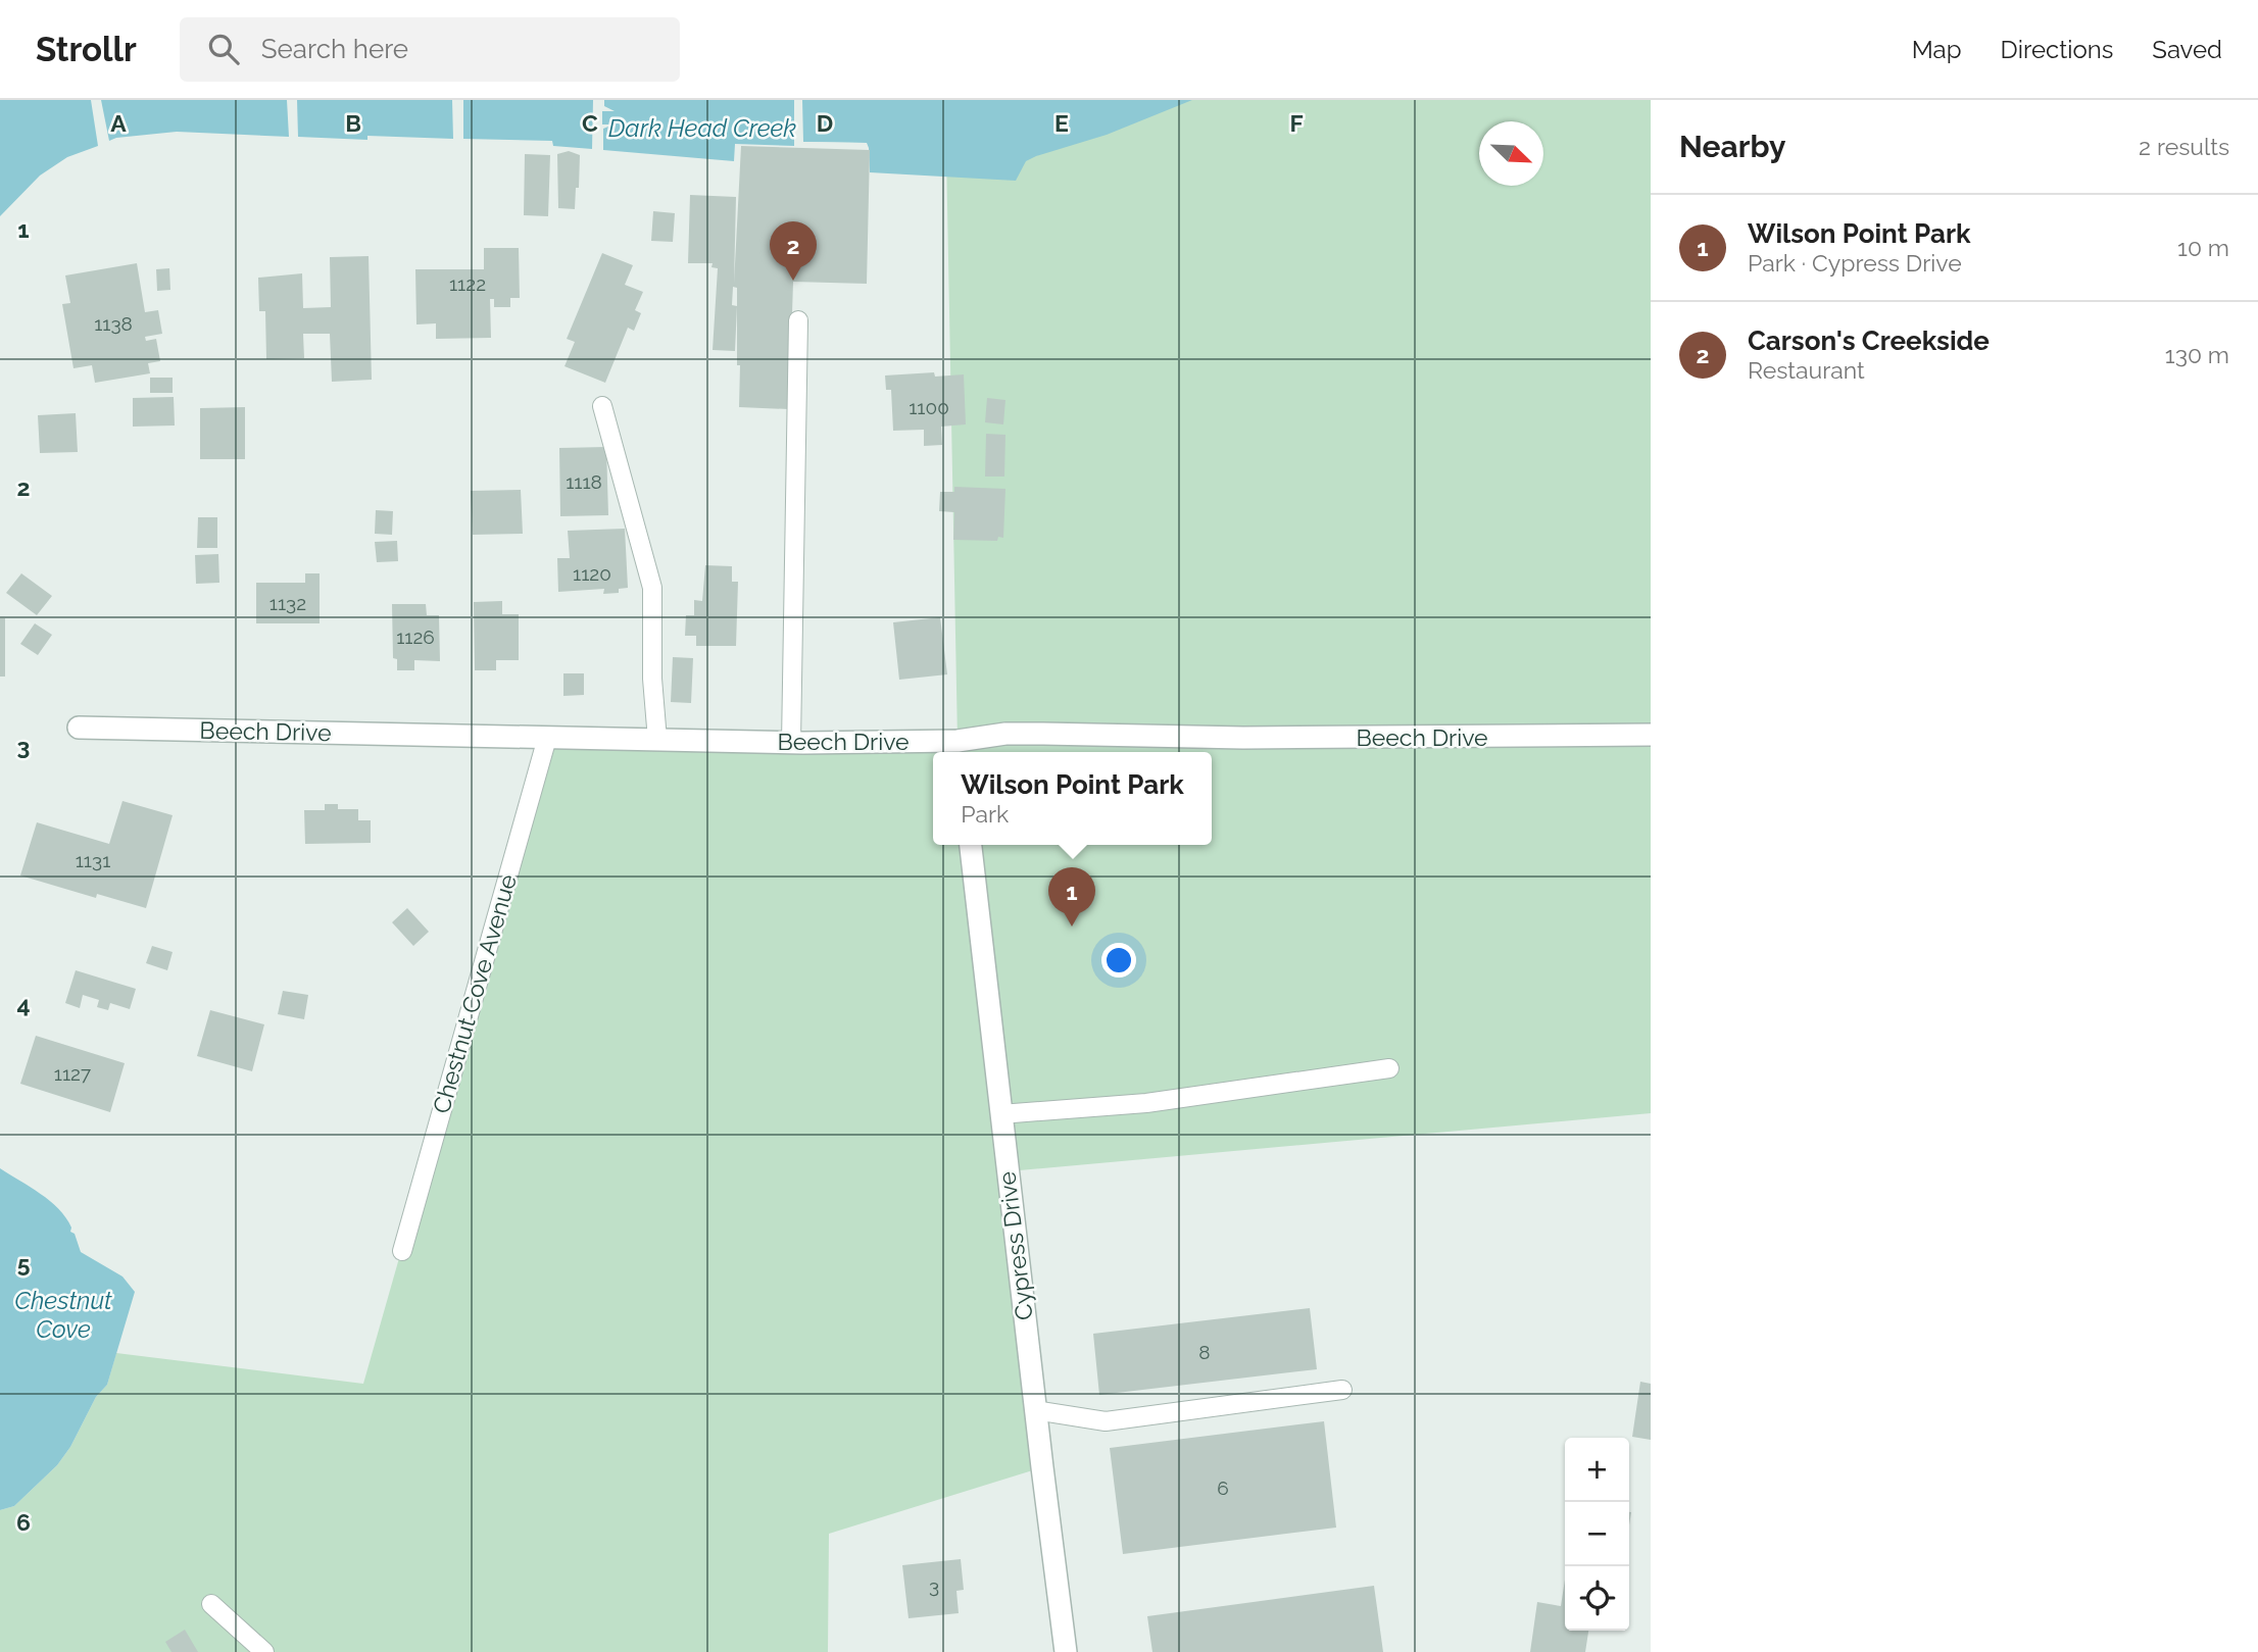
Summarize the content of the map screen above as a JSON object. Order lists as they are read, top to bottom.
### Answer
{
  "streets": {
    "street": ["Beech Drive", "Cypress Drive"],
    "lane": ["Chestnut Cove Avenue"]
  },
  "crossings": [
    ["Beech Drive", "Chestnut Cove Avenue"]
  ],
  "water": ["Dark Head Creek", "Chestnut Cove"],
  "house_numbers": [
    "1122",
    "1138",
    "1100",
    "1118",
    "1120",
    "1132",
    "1126",
    "1131",
    "1127",
    "8",
    "6",
    "3"
  ],
  "north": "bottom right",
  "page": {
    "header": "Strollr",
    "search": "Search here",
    "nav": ["Map", "Directions", "Saved"],
    "heading": ["Nearby", "2 results"],
    "list": [
      {
        "mark": "1",
        "name": "Wilson Point Park",
        "note": "Park · Cypress Drive",
        "value": "10 m"
      },
      {
        "mark": "2",
        "name": "Carson's Creekside",
        "note": "Restaurant",
        "value": "130 m"
      }
    ],
    "pins": ["2", "1"],
    "popup": ["Wilson Point Park", "Park"],
    "map_buttons": ["+", "−"]
  },
  "grid": {
    "columns": [
      "A",
      "B",
      "C",
      "D",
      "E",
      "F"
    ],
    "rows": [
      "1",
      "2",
      "3",
      "4",
      "5",
      "6"
    ]
  }
}
